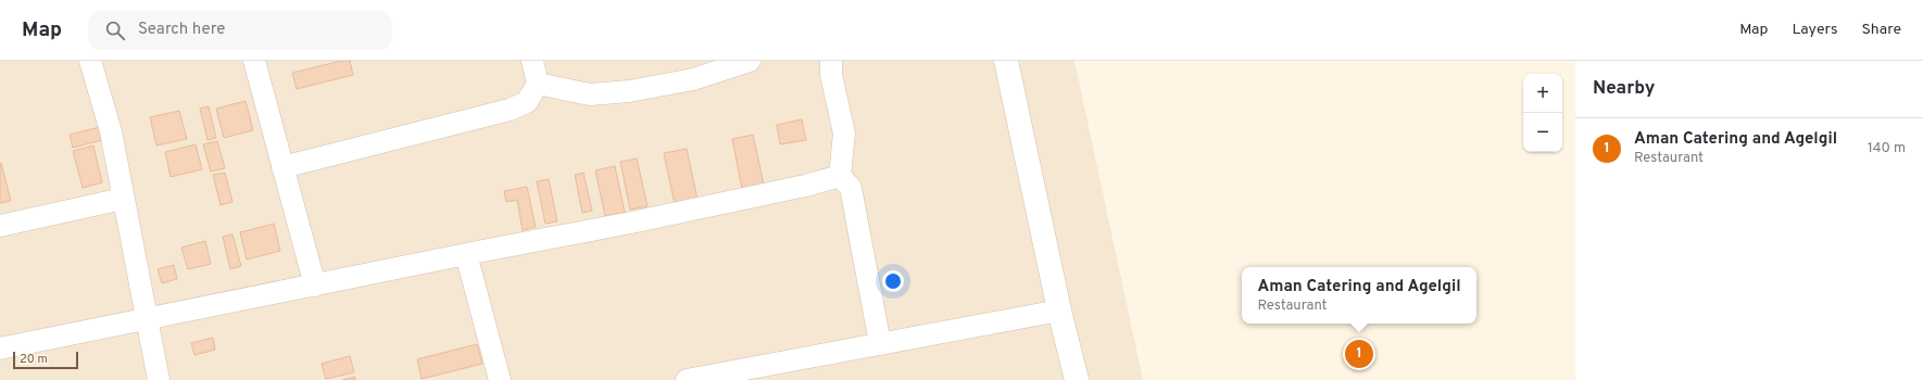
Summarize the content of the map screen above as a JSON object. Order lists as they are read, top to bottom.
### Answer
{
  "scale_bar": "20 m",
  "page": {
    "header": "Map",
    "search": "Search here",
    "nav": ["Map", "Layers", "Share"],
    "heading": "Nearby",
    "map_buttons": ["+", "−"],
    "list": [
      {
        "mark": "1",
        "name": "Aman Catering and Agelgil",
        "note": "Restaurant",
        "value": "140 m"
      }
    ],
    "popup": ["Aman Catering and Agelgil", "Restaurant"],
    "pins": "1",
    "scale": "20 m"
  }
}
